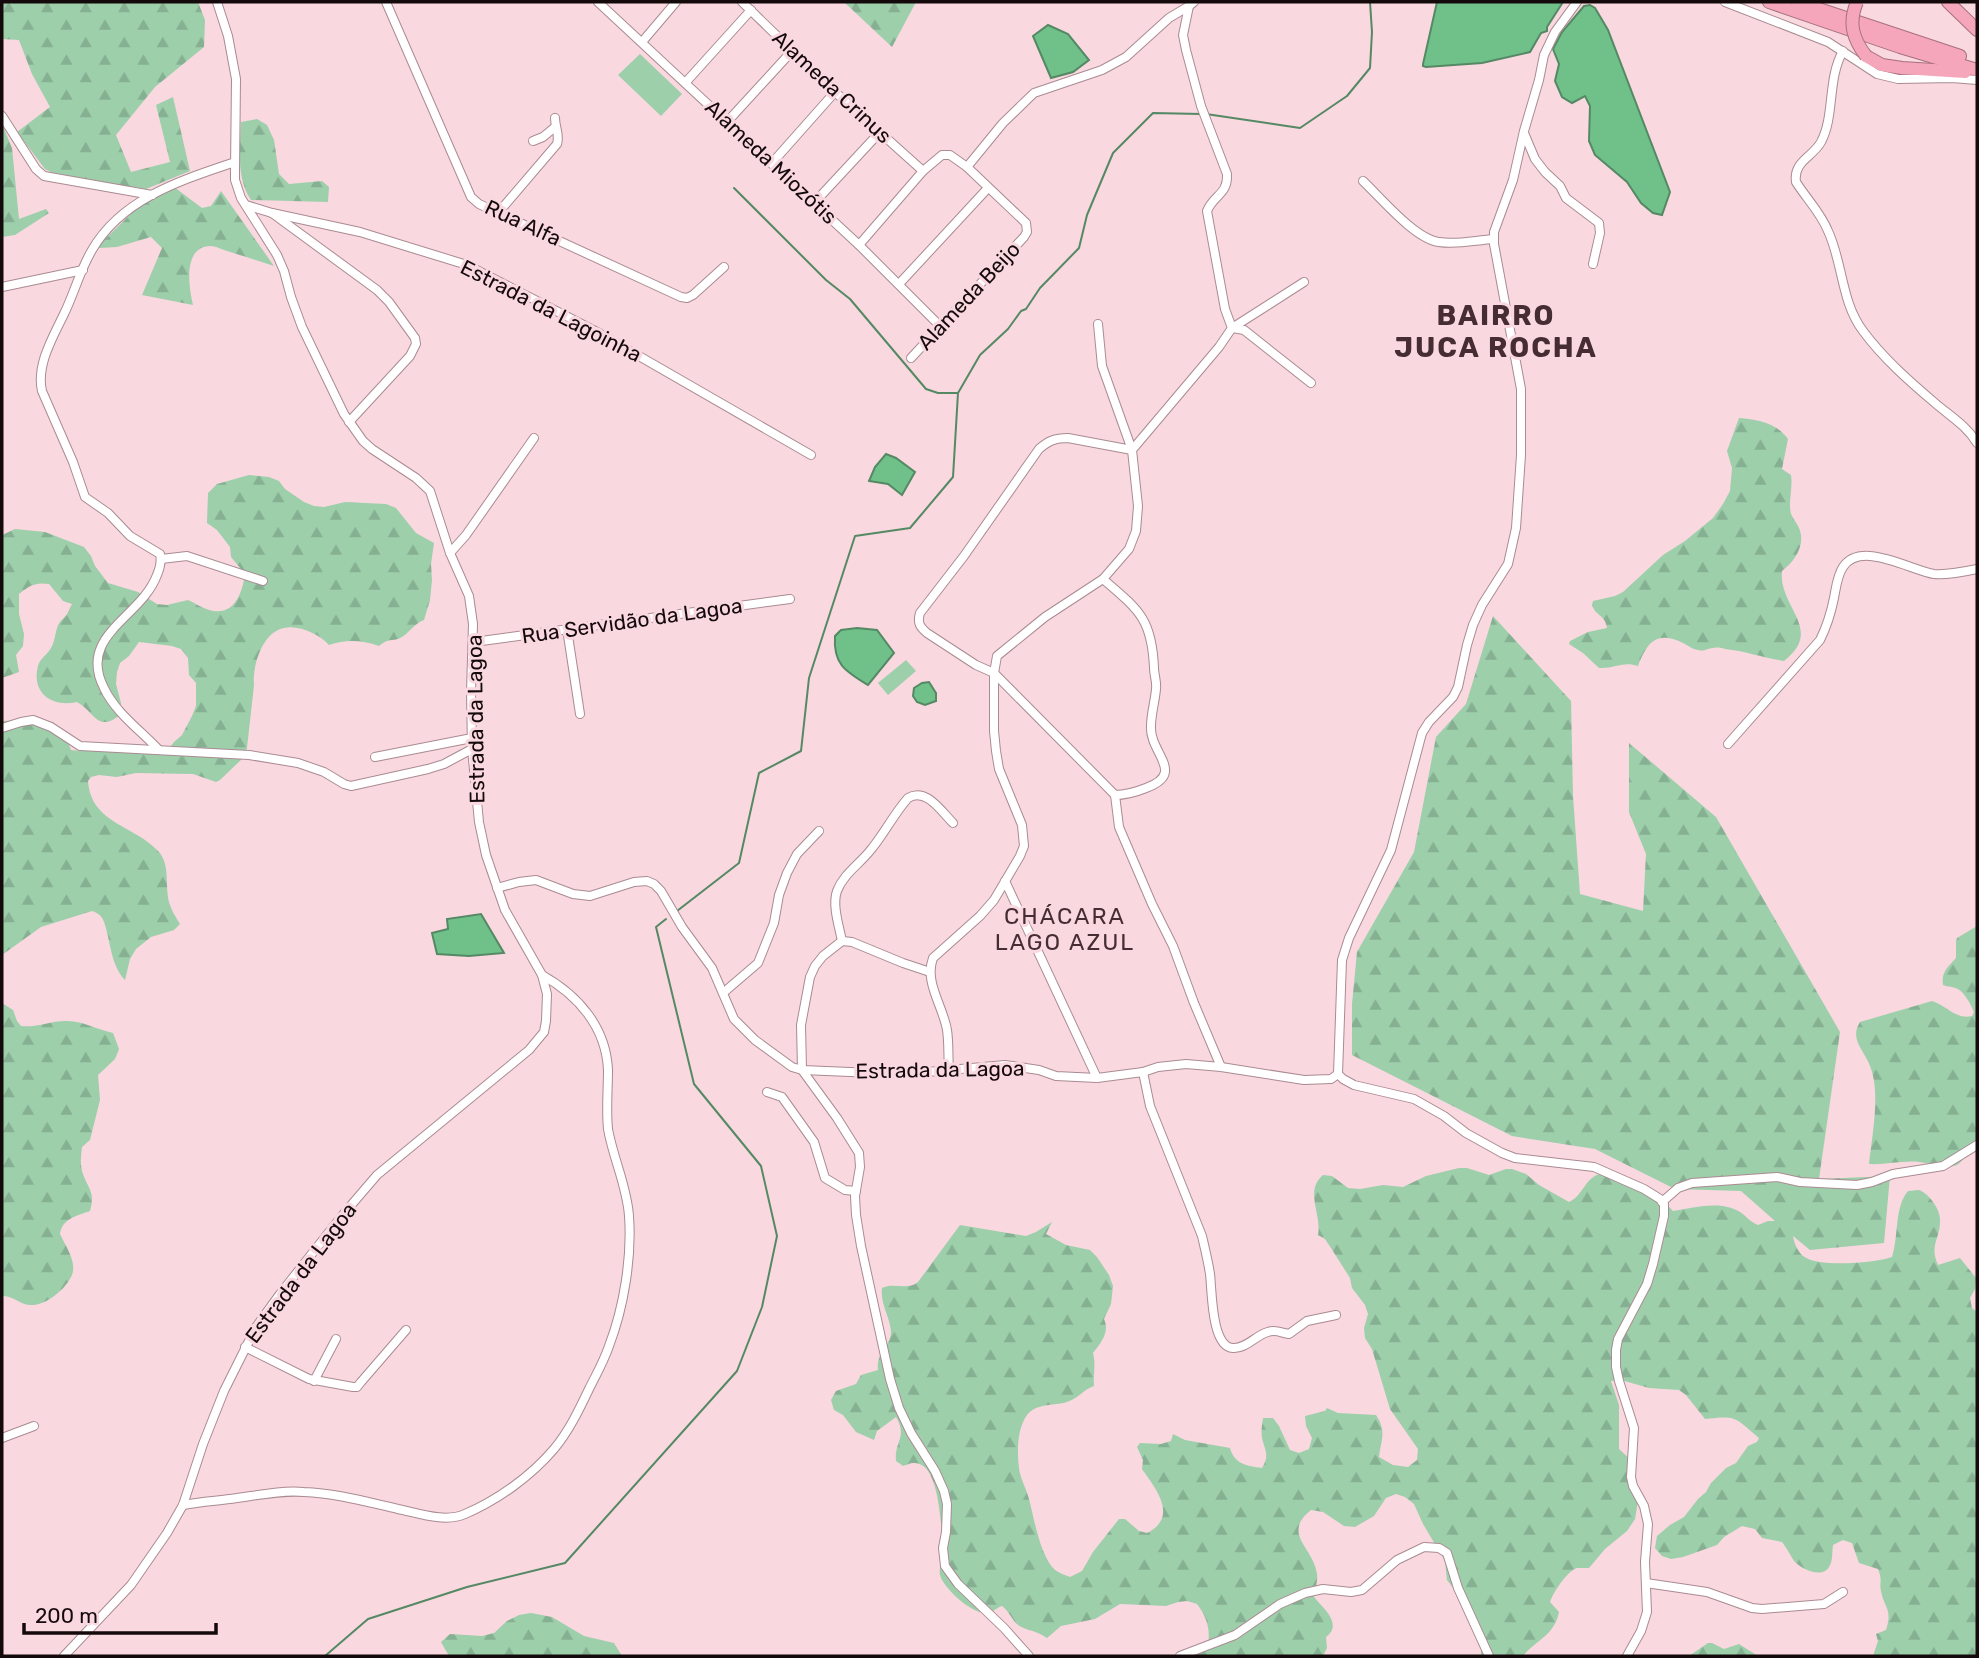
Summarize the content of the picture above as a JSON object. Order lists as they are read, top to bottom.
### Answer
{
  "streets": {
    "street": [
      "Alameda Crinus",
      "Alameda Miozótis",
      "Rua Alfa",
      "Alameda Beijo",
      "Estrada da Lagoinha",
      "Rua Servidão da Lagoa",
      "Estrada da Lagoa"
    ]
  },
  "crossings": [
    ["Alameda Miozótis", "Alameda Beijo"],
    ["Rua Servidão da Lagoa", "Estrada da Lagoa"]
  ],
  "districts": ["BAIRRO JUCA ROCHA", "CHÁCARA LAGO AZUL"],
  "scale_bar": "200 m"
}
